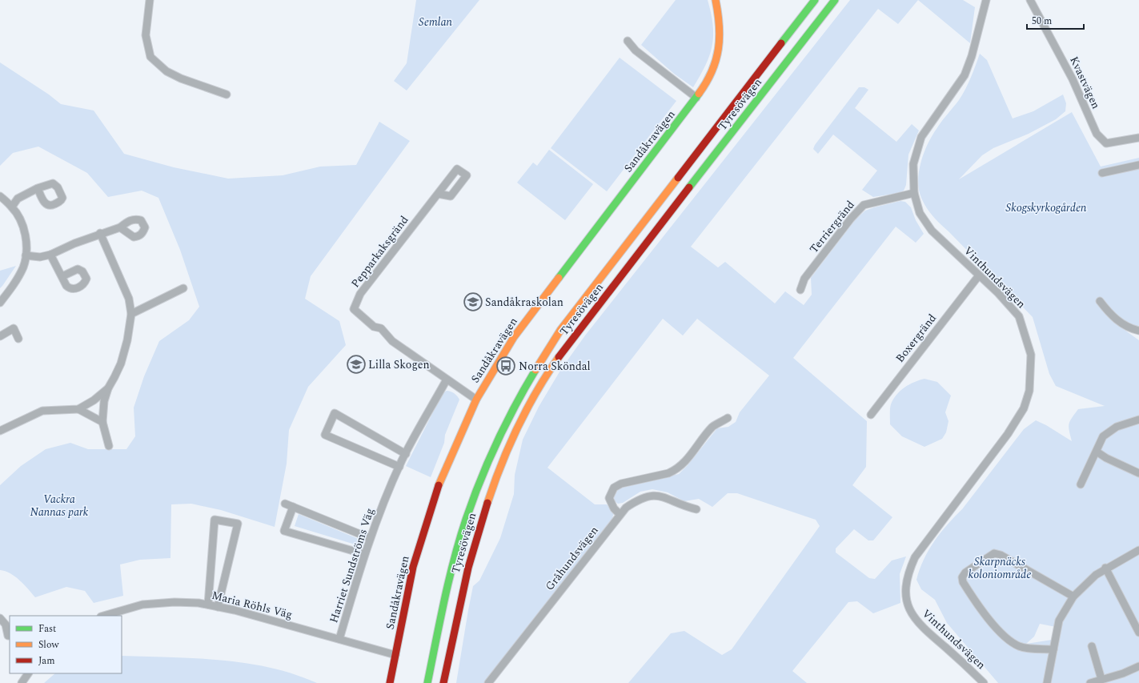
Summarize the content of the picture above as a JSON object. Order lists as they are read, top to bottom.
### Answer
{
  "streets": {
    "main road": ["Tyresövägen", "Sandåkravägen"],
    "street": [
      "Kvastvägen",
      "Terriergränd",
      "Pepparkaksgränd",
      "Vinthundsvägen",
      "Boxergränd",
      "Gråhundsvägen",
      "Harriet Sundströms Väg",
      "Maria Röhls Väg"
    ]
  },
  "crossings": [
    ["Sandåkravägen", "Pepparkaksgränd"],
    ["Sandåkravägen", "Maria Röhls Väg"],
    ["Terriergränd", "Vinthundsvägen"],
    ["Pepparkaksgränd", "Harriet Sundströms Väg"],
    ["Vinthundsvägen", "Boxergränd"],
    ["Harriet Sundströms Väg", "Maria Röhls Väg"]
  ],
  "parks": [
    "Semlan",
    "Skogskyrkogården",
    "Vackra Nannas park",
    "Skarpnäcks koloniområde"
  ],
  "places": {
    "school or university": ["Sandåkraskolan", "Lilla Skogen"],
    "bus stop": ["Norra Sköndal"]
  },
  "legend": ["Fast", "Slow", "Jam"],
  "scale_bar": "50 m"
}
